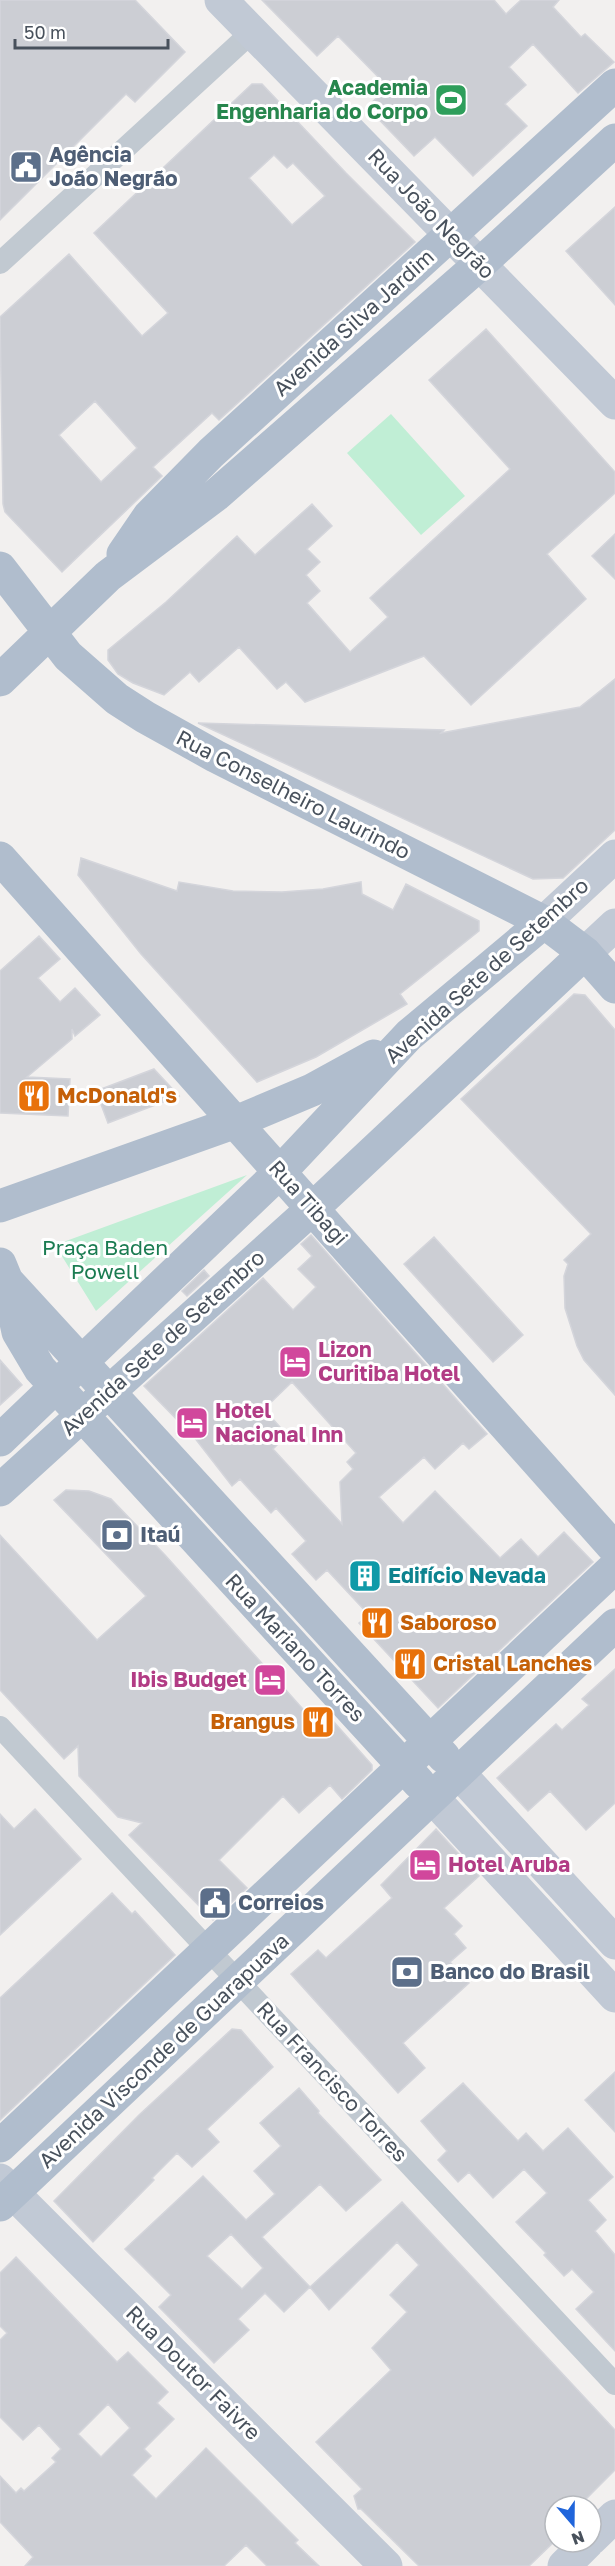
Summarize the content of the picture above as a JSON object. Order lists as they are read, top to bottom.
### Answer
{
  "streets": {
    "main road": [
      "Rua João Negrão",
      "Avenida Silva Jardim",
      "Rua Conselheiro Laurindo",
      "Avenida Sete de Setembro",
      "Rua Tibagi",
      "Rua Mariano Torres",
      "Avenida Visconde de Guarapuava",
      "Rua Doutor Faivre"
    ],
    "street": ["Rua Francisco Torres"]
  },
  "crossings": [
    ["Rua João Negrão", "Avenida Silva Jardim"],
    ["Avenida Silva Jardim", "Rua Conselheiro Laurindo"],
    ["Rua Conselheiro Laurindo", "Avenida Sete de Setembro"],
    ["Avenida Sete de Setembro", "Rua Tibagi"],
    ["Avenida Sete de Setembro", "Rua Mariano Torres"],
    ["Rua Mariano Torres", "Avenida Visconde de Guarapuava"],
    ["Avenida Visconde de Guarapuava", "Rua Francisco Torres"],
    ["Avenida Visconde de Guarapuava", "Rua Doutor Faivre"]
  ],
  "parks": ["Praça Baden Powell"],
  "places": {
    "sports": ["Academia Engenharia do Corpo"],
    "public building": ["Agência João Negrão", "Correios"],
    "restaurant": [
      "McDonald's",
      "Saboroso",
      "Cristal Lanches",
      "Brangus"
    ],
    "hotel": [
      "Lizon Curitiba Hotel",
      "Hotel Nacional Inn",
      "Ibis Budget",
      "Hotel Aruba"
    ],
    "bank": ["Itaú", "Banco do Brasil"],
    "building": ["Edifício Nevada"]
  },
  "scale_bar": "50 m",
  "north": "bottom"
}
